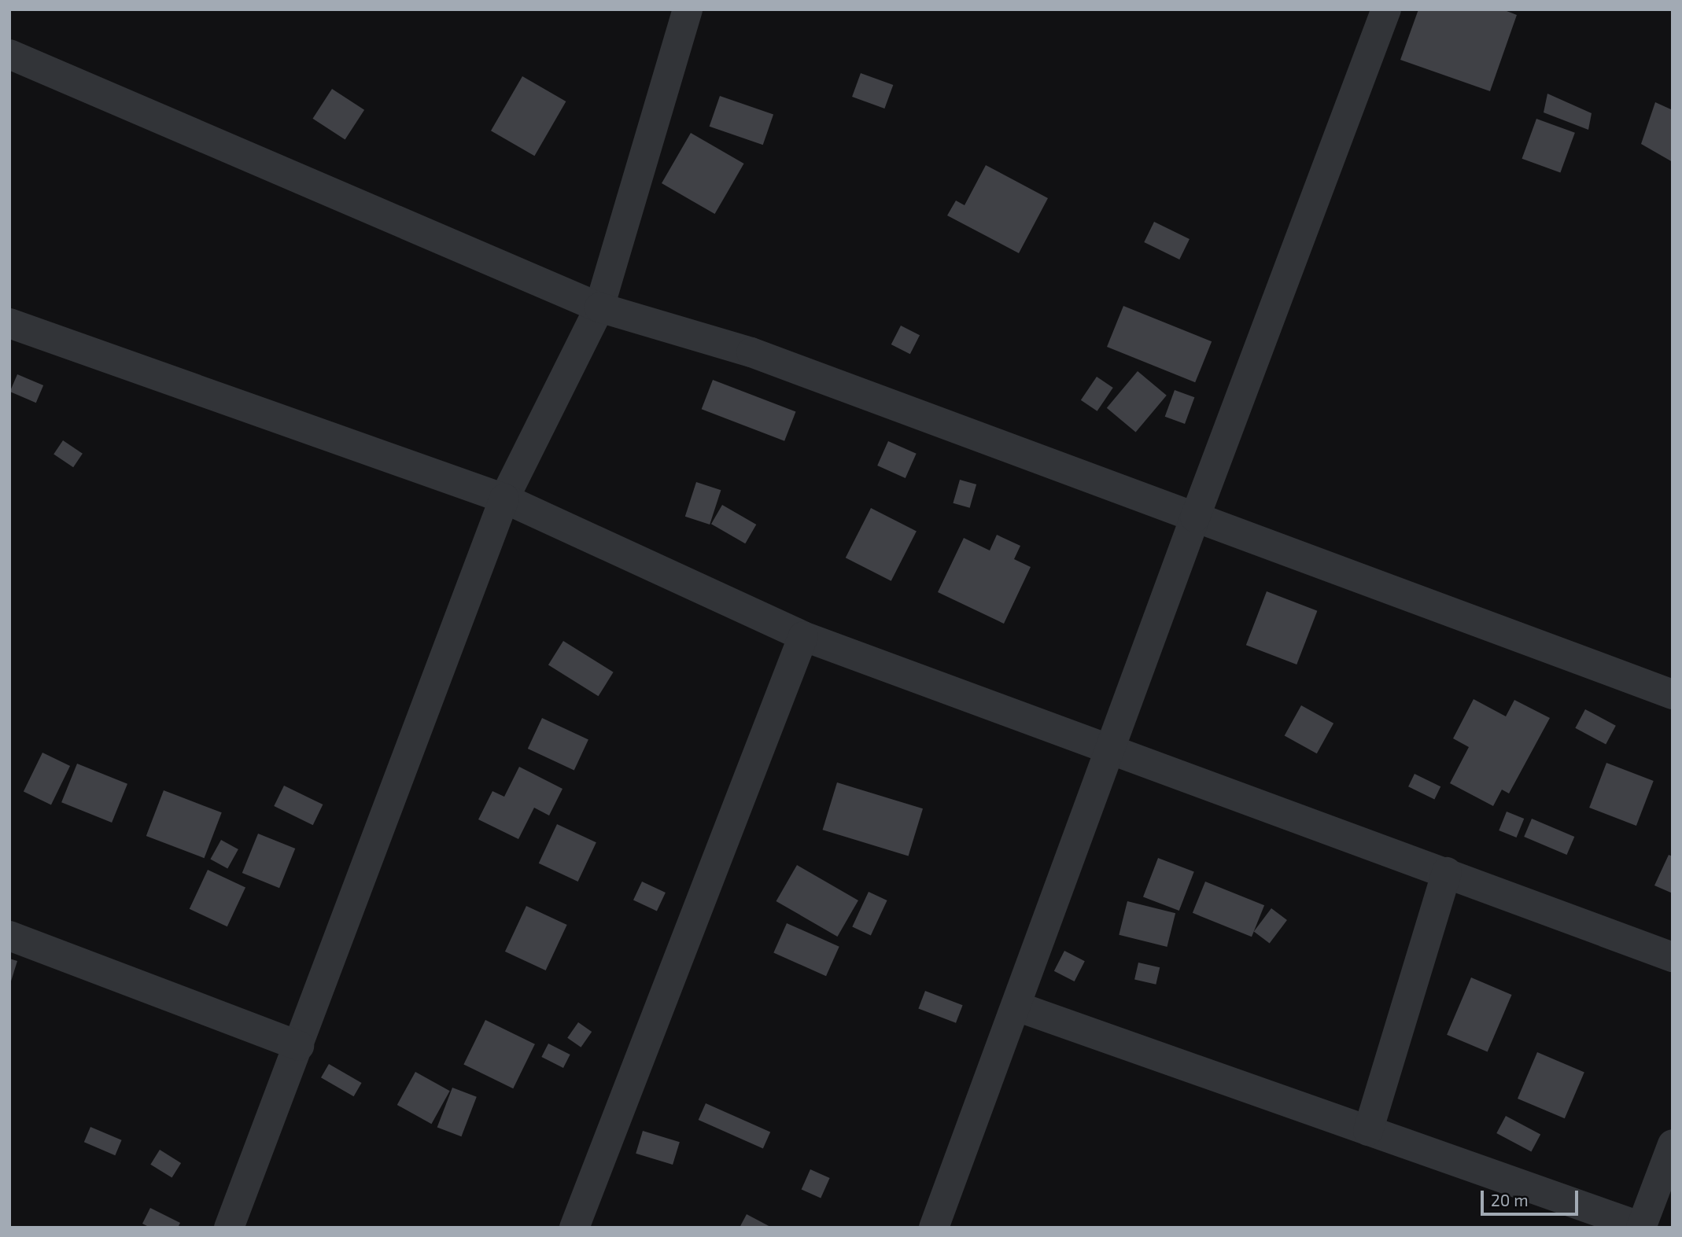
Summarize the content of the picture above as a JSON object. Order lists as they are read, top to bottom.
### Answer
{
  "scale_bar": "20 m"
}
